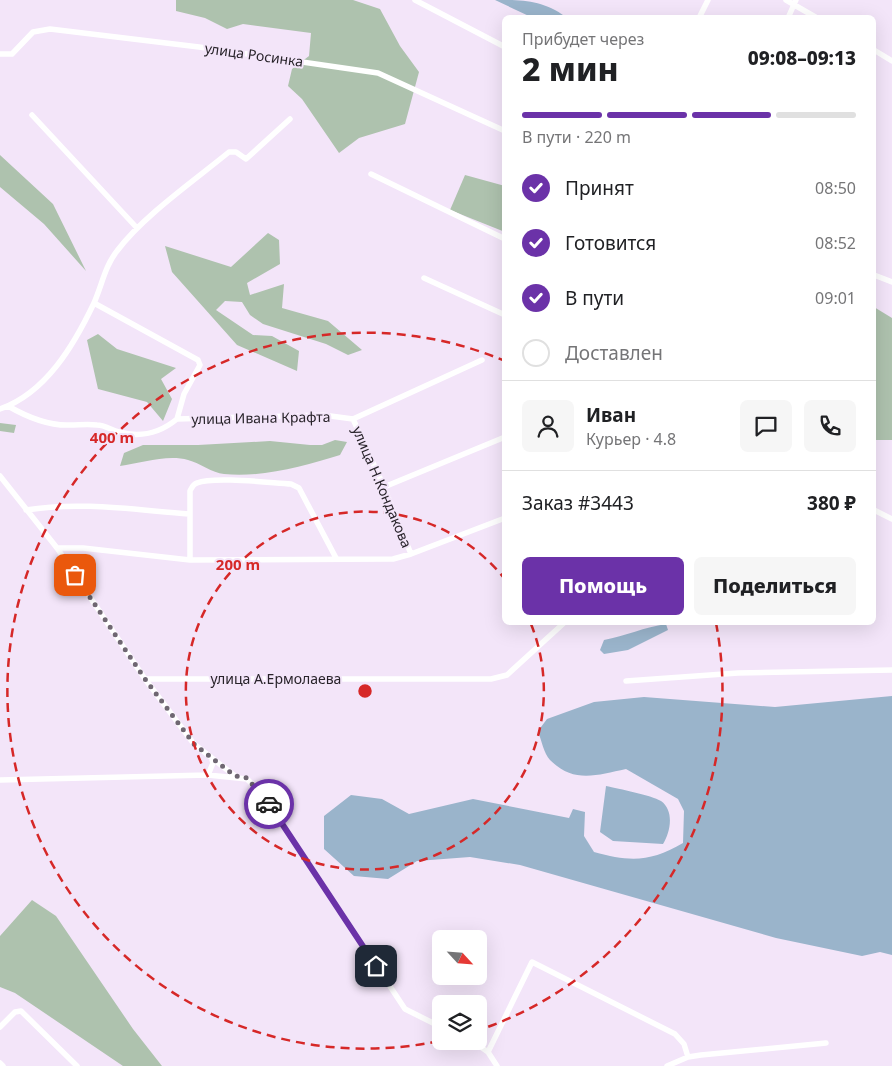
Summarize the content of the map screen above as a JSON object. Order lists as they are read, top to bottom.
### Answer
{
  "streets": {
    "street": [
      "улица Росинка",
      "улица Ивана Крафта",
      "улица Н.Кондакова",
      "улица А.Ермолаева"
    ]
  },
  "crossings": [
    ["улица Ивана Крафта", "улица Н.Кондакова"]
  ],
  "north": "bottom right",
  "page": {
    "heading": ["2 мин", "Прибудет через", "09:08–09:13"],
    "panel": [
      "Иван",
      "Курьер · 4.8",
      "Заказ #3443",
      "380 ₽"
    ],
    "bar": "В пути · 220 m",
    "list": [
      ["Принят", "08:50"],
      ["Готовится", "08:52"],
      ["В пути", "09:01"],
      "Доставлен"
    ],
    "buttons": ["Помощь", "Поделиться"]
  },
  "rings": ["400 m", "200 m"]
}
